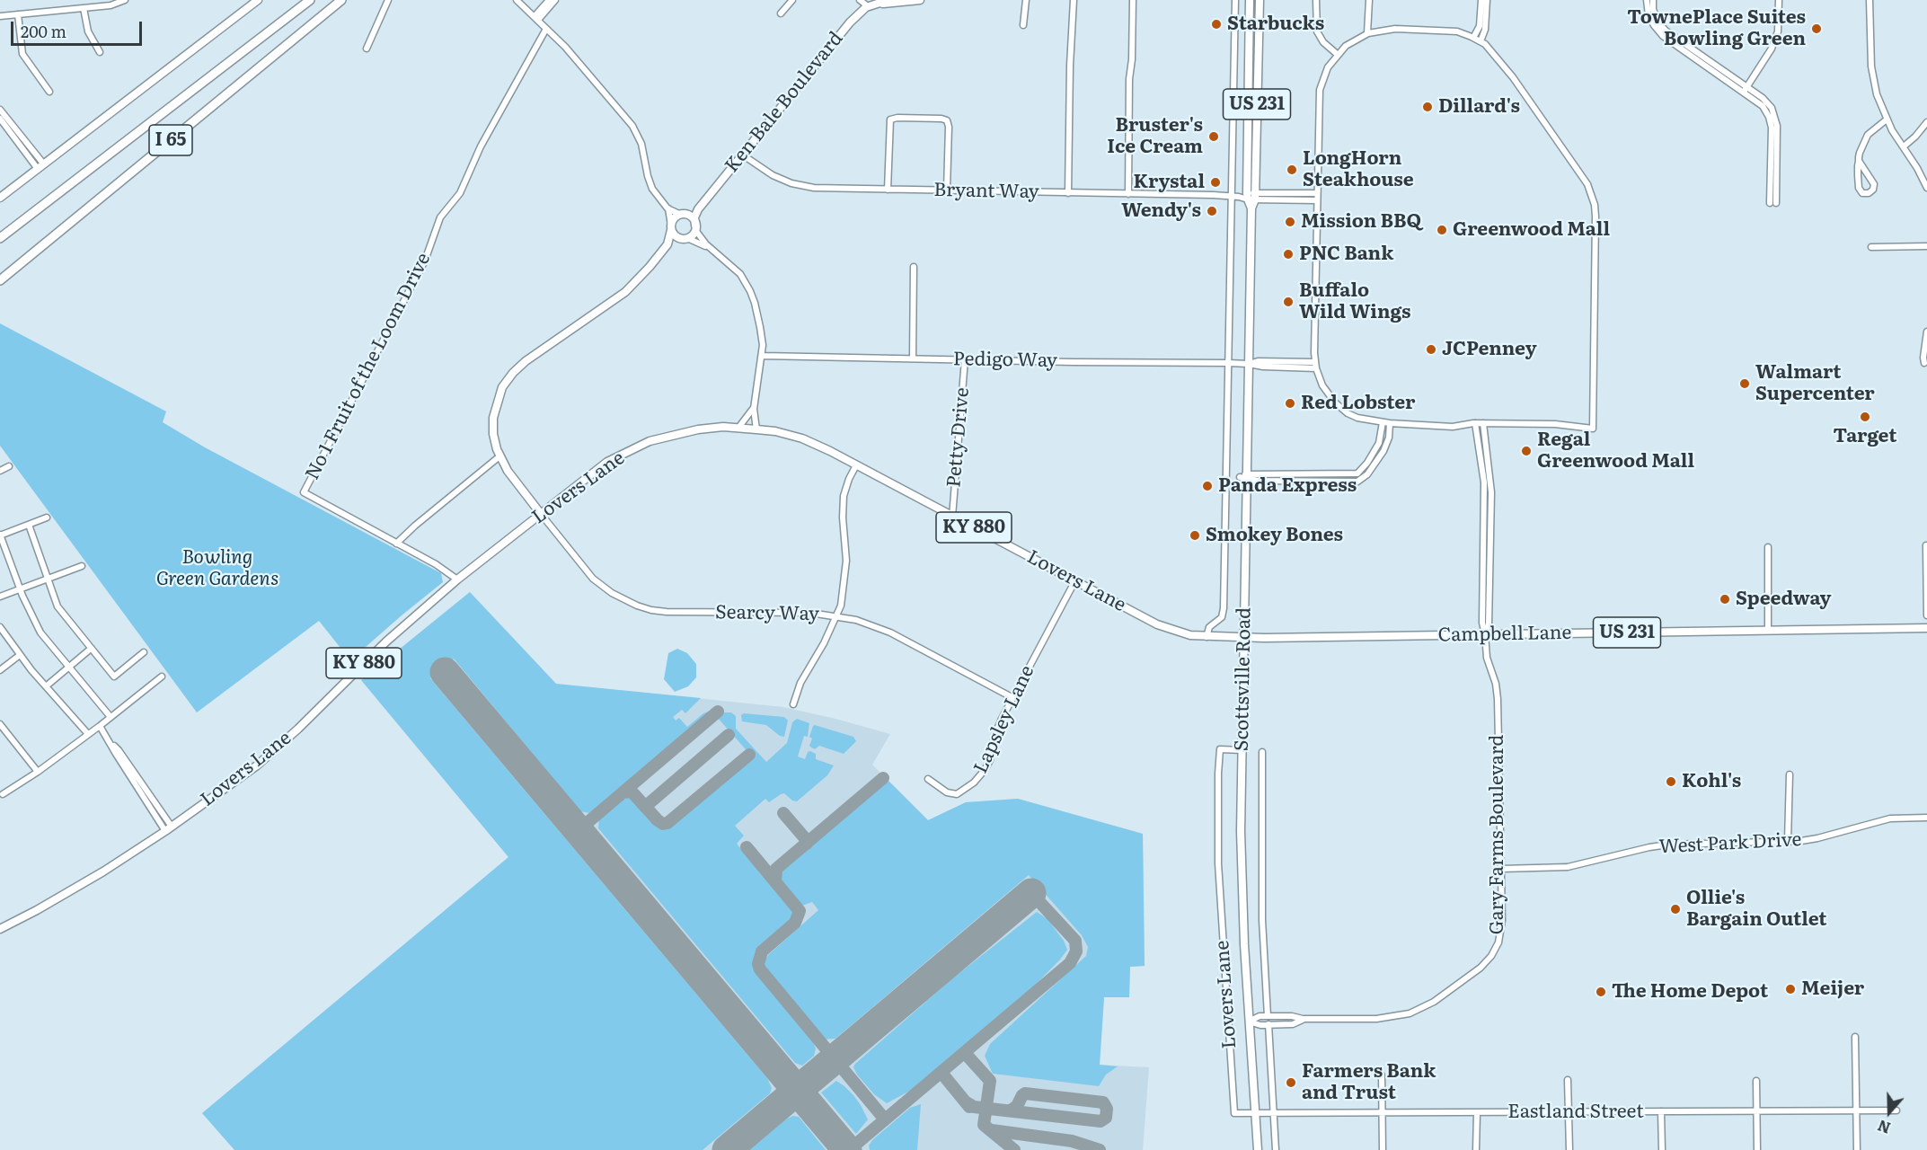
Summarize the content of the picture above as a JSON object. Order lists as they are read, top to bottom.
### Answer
{
  "streets": {
    "highway": ["I 65"],
    "main road": [
      "Ken Bale Boulevard",
      "US 231",
      "Lovers Lane",
      "KY 880",
      "Campbell Lane",
      "Scottsville Road"
    ],
    "street": [
      "Bryant Way",
      "Pedigo Way",
      "No 1 Fruit of the Loom Drive",
      "Petty Drive",
      "Searcy Way",
      "Lapsley Lane",
      "Gary Farms Boulevard",
      "West Park Drive",
      "Eastland Street"
    ]
  },
  "crossings": [
    ["Ken Bale Boulevard", "Bryant Way"],
    ["Ken Bale Boulevard", "Lovers Lane"],
    ["Ken Bale Boulevard", "Searcy Way"],
    ["Bryant Way", "Scottsville Road"],
    ["Pedigo Way", "Petty Drive"],
    ["Pedigo Way", "Scottsville Road"],
    ["No 1 Fruit of the Loom Drive", "Lovers Lane"],
    ["Petty Drive", "Lovers Lane"],
    ["Lovers Lane", "Searcy Way"],
    ["Lovers Lane", "Campbell Lane"],
    ["Lovers Lane", "Scottsville Road"],
    ["Lovers Lane", "Lapsley Lane"],
    ["Lovers Lane", "Eastland Street"],
    ["Searcy Way", "Lapsley Lane"],
    ["Campbell Lane", "Scottsville Road"],
    ["Campbell Lane", "Gary Farms Boulevard"],
    ["Scottsville Road", "Gary Farms Boulevard"],
    ["Scottsville Road", "Eastland Street"],
    ["Gary Farms Boulevard", "West Park Drive"]
  ],
  "parks": ["Bowling Green Gardens"],
  "places": [
    "Starbucks",
    "TownePlace Suites Bowling Green",
    "Dillard's",
    "Bruster's Ice Cream",
    "LongHorn Steakhouse",
    "Krystal",
    "Wendy's",
    "Mission BBQ",
    "Greenwood Mall",
    "PNC Bank",
    "Buffalo Wild Wings",
    "JCPenney",
    "Walmart Supercenter",
    "Red Lobster",
    "Target",
    "Regal Greenwood Mall",
    "Panda Express",
    "Smokey Bones",
    "Speedway",
    "Kohl's",
    "Ollie's Bargain Outlet",
    "Meijer",
    "The Home Depot",
    "Farmers Bank and Trust"
  ],
  "scale_bar": "200 m",
  "north": "bottom"
}
